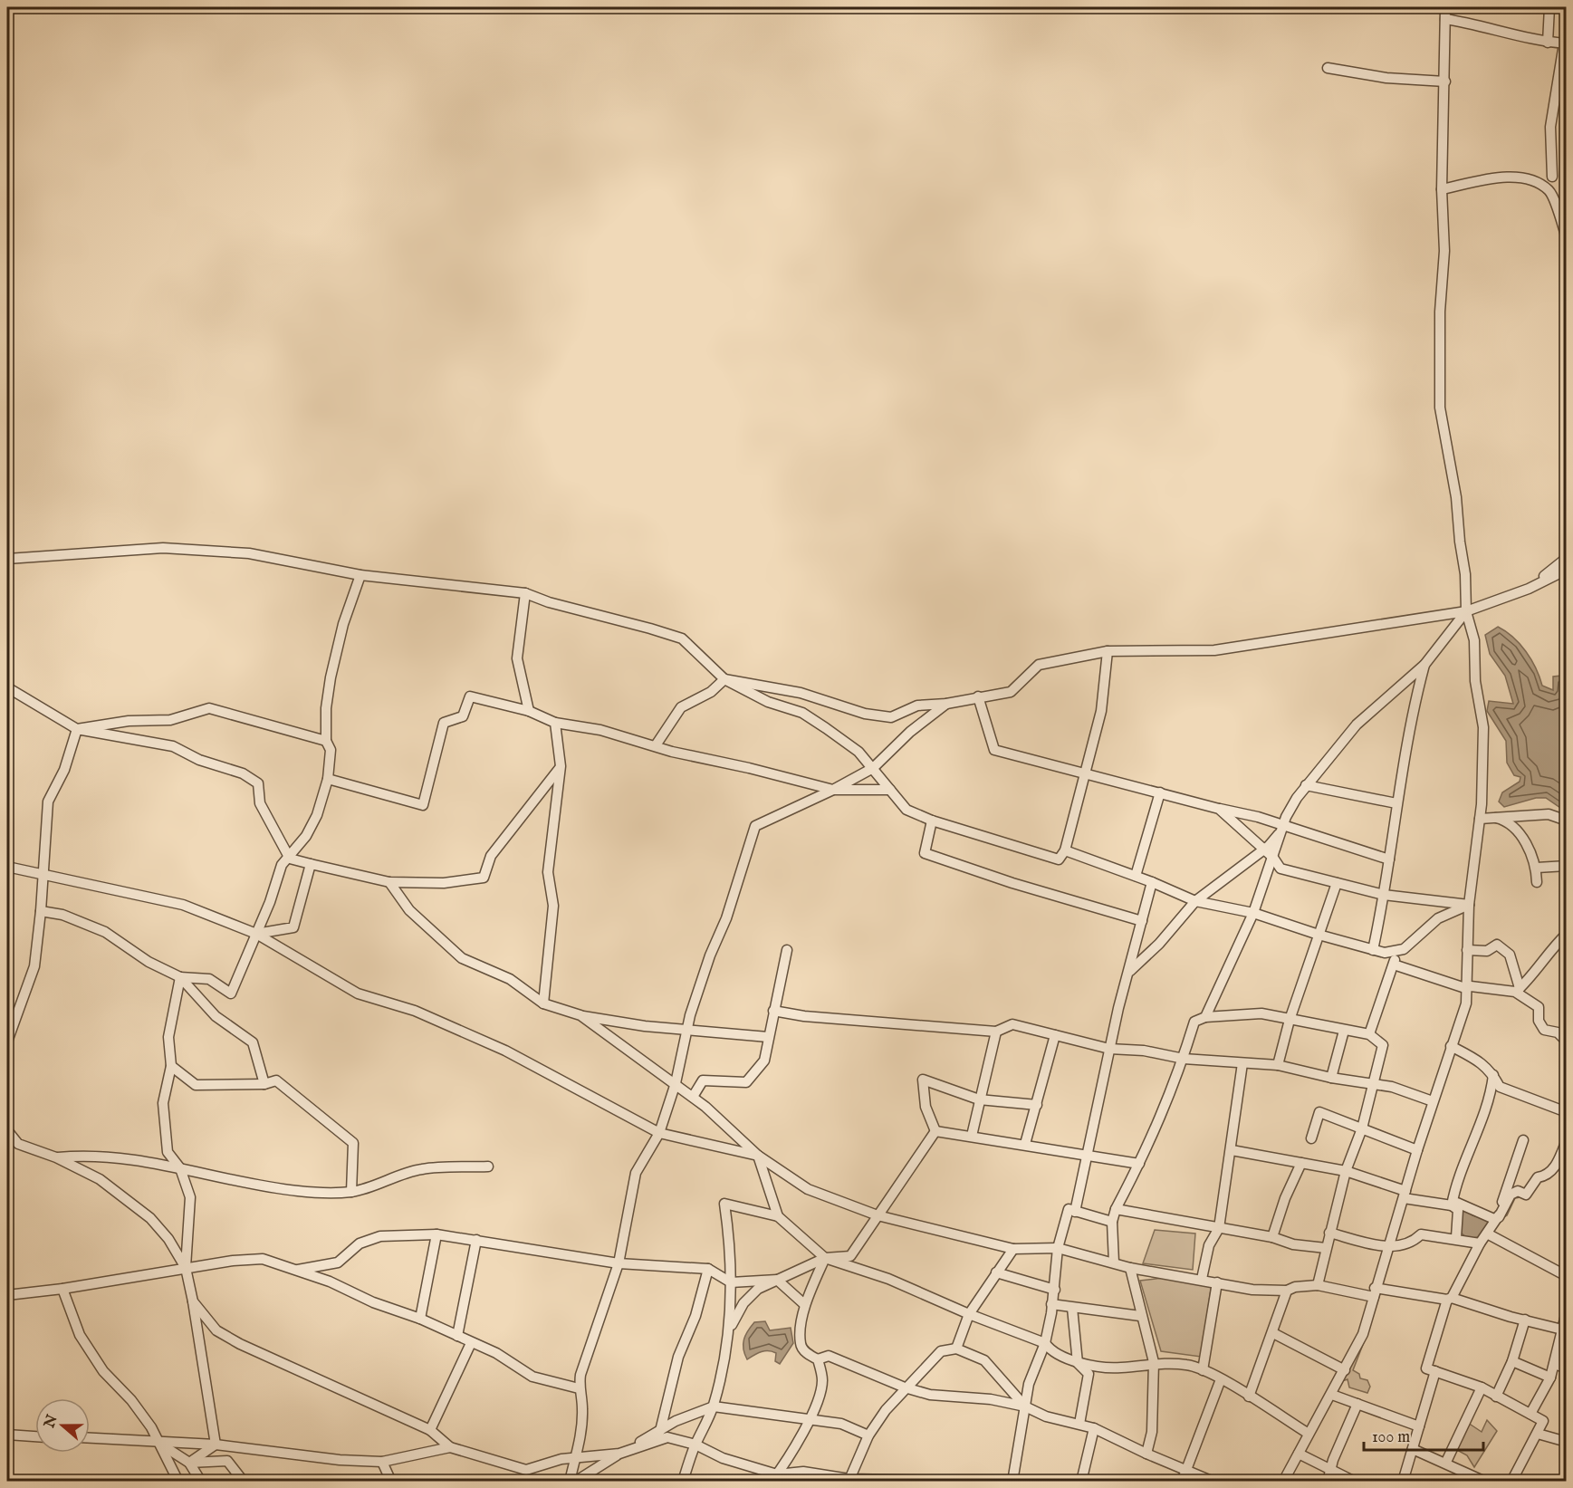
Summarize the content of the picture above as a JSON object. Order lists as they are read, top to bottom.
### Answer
{
  "scale_bar": "100 m",
  "north": "left"
}
